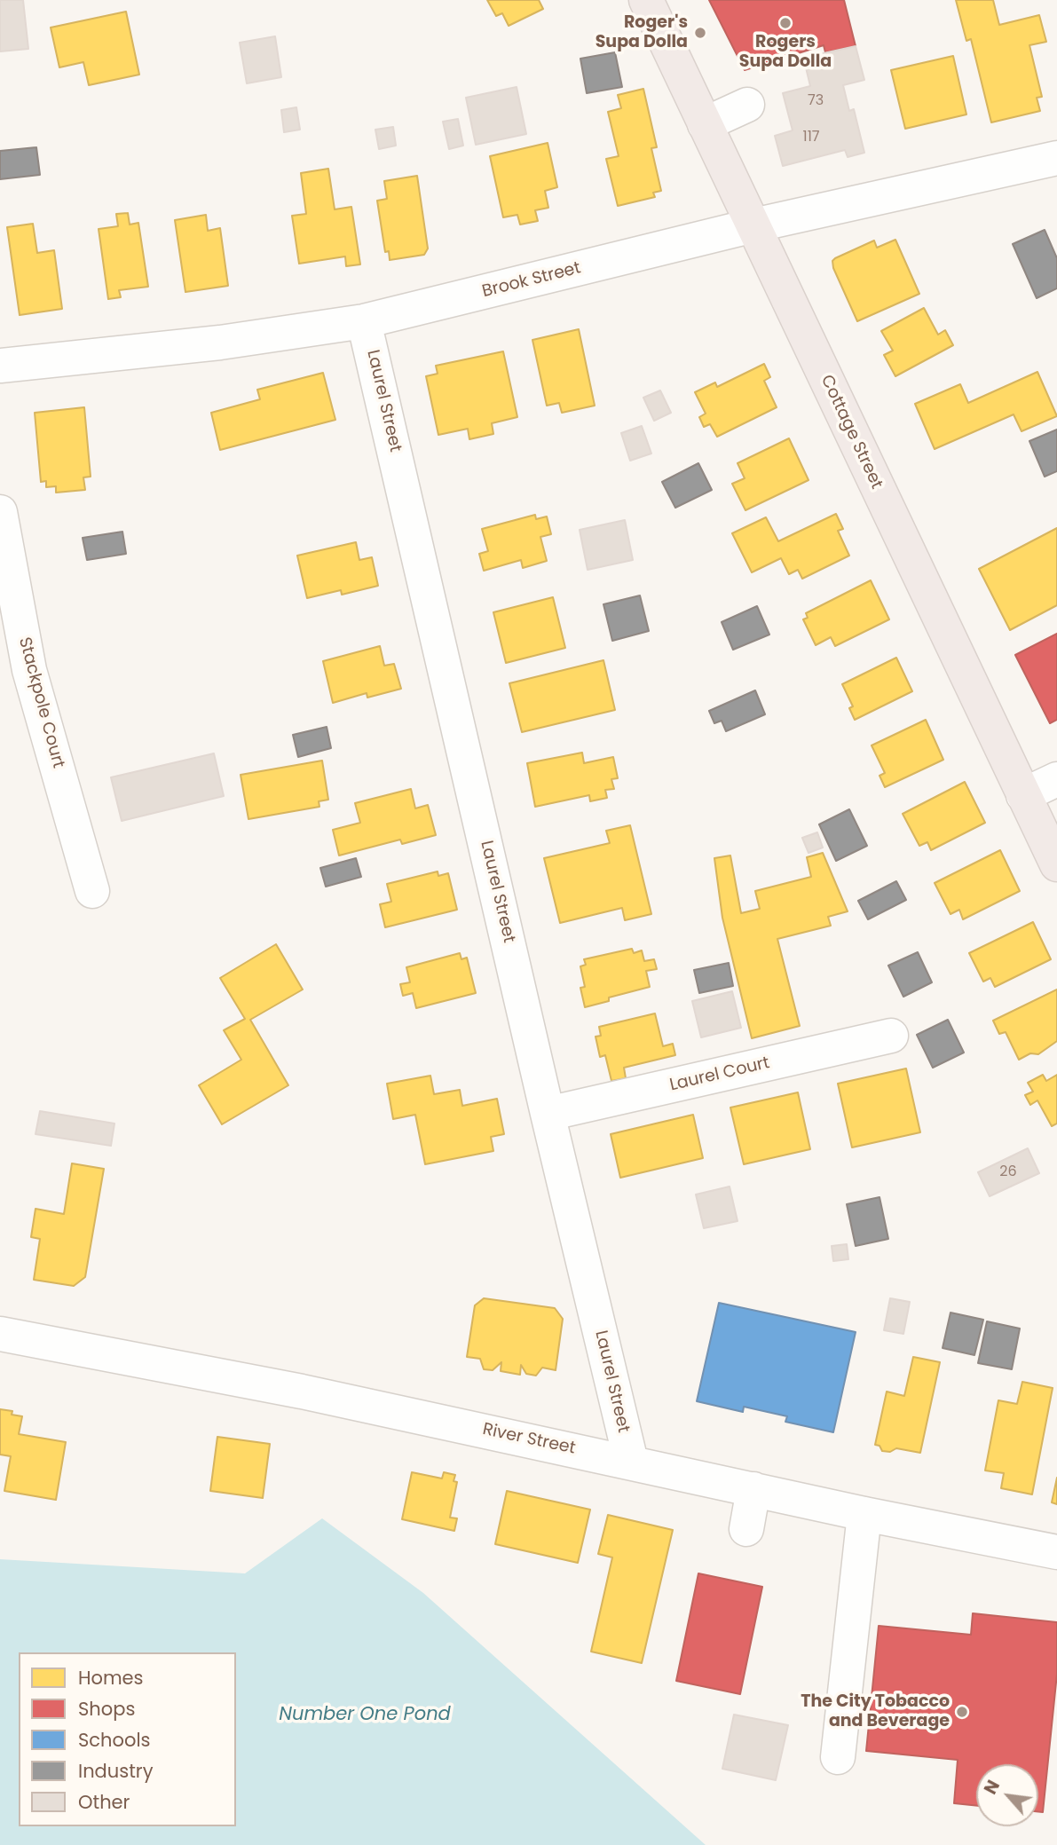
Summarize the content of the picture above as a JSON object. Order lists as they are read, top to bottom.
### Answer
{
  "streets": {
    "highway": ["Cottage Street"],
    "street": [
      "Brook Street",
      "Laurel Street",
      "Stackpole Court",
      "Laurel Court",
      "River Street"
    ]
  },
  "crossings": [
    ["Brook Street", "Laurel Street"],
    ["Brook Street", "Cottage Street"],
    ["Laurel Street", "Laurel Court"],
    ["Laurel Street", "River Street"]
  ],
  "water": ["Number One Pond"],
  "places": ["Rogers Supa Dolla", "Roger's Supa Dolla", "The City Tobacco and Beverage"],
  "house_numbers": ["73", "117", "26"],
  "legend": [
    "Homes",
    "Shops",
    "Schools",
    "Industry",
    "Other"
  ],
  "north": "top left"
}
